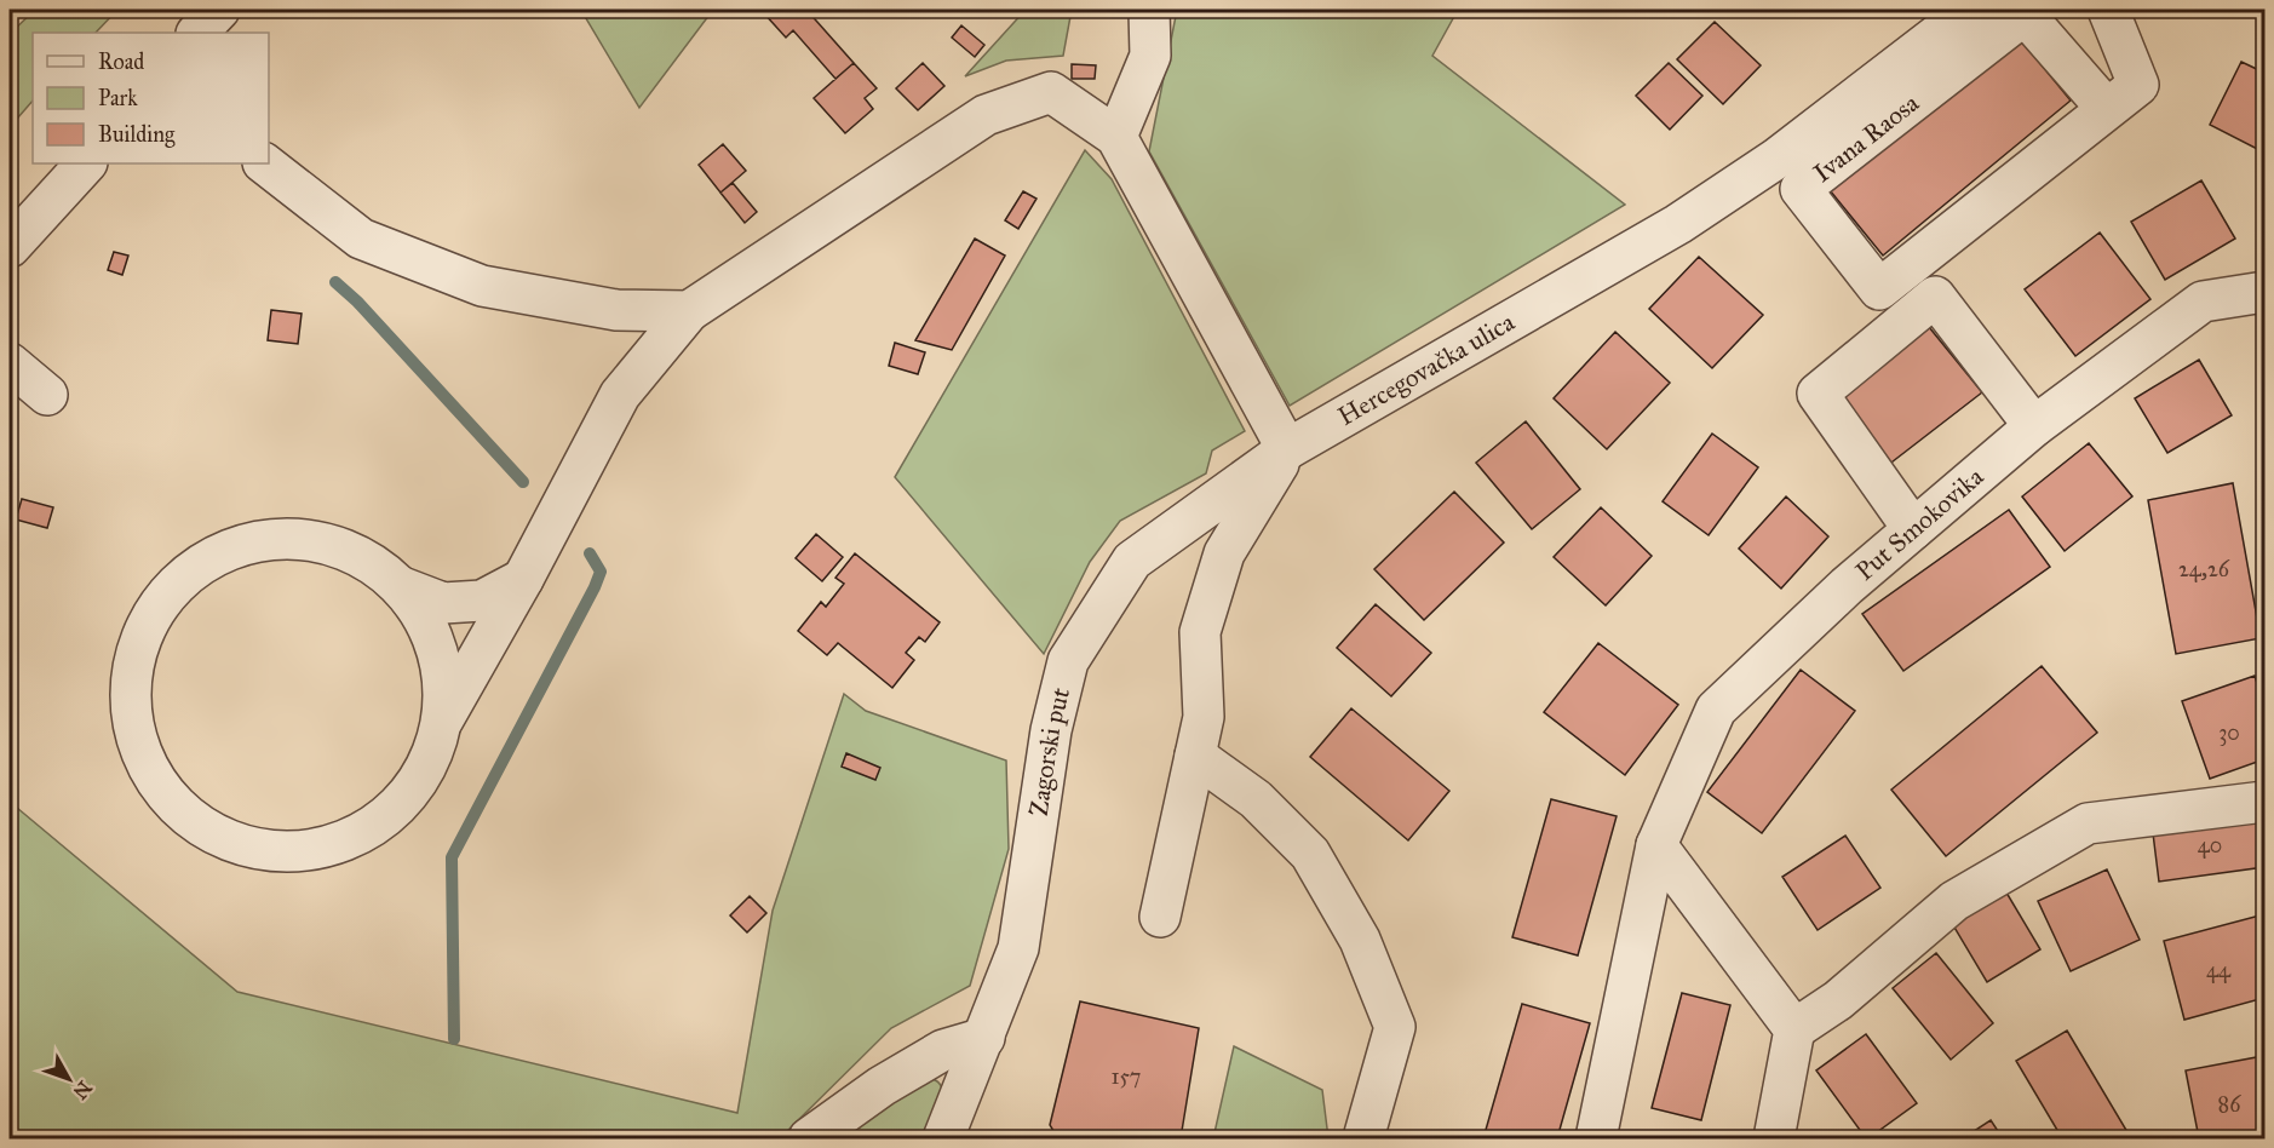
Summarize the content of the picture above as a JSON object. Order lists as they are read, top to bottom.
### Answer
{
  "streets": {
    "street": [
      "Ivana Raosa",
      "Hercegovačka ulica",
      "Put Smokovika",
      "Zagorski put"
    ]
  },
  "crossings": [
    ["Hercegovačka ulica", "Zagorski put"]
  ],
  "house_numbers": [
    "24,26",
    "30",
    "40",
    "44",
    "157",
    "86"
  ],
  "legend": ["Road", "Park", "Building"],
  "north": "bottom right"
}
